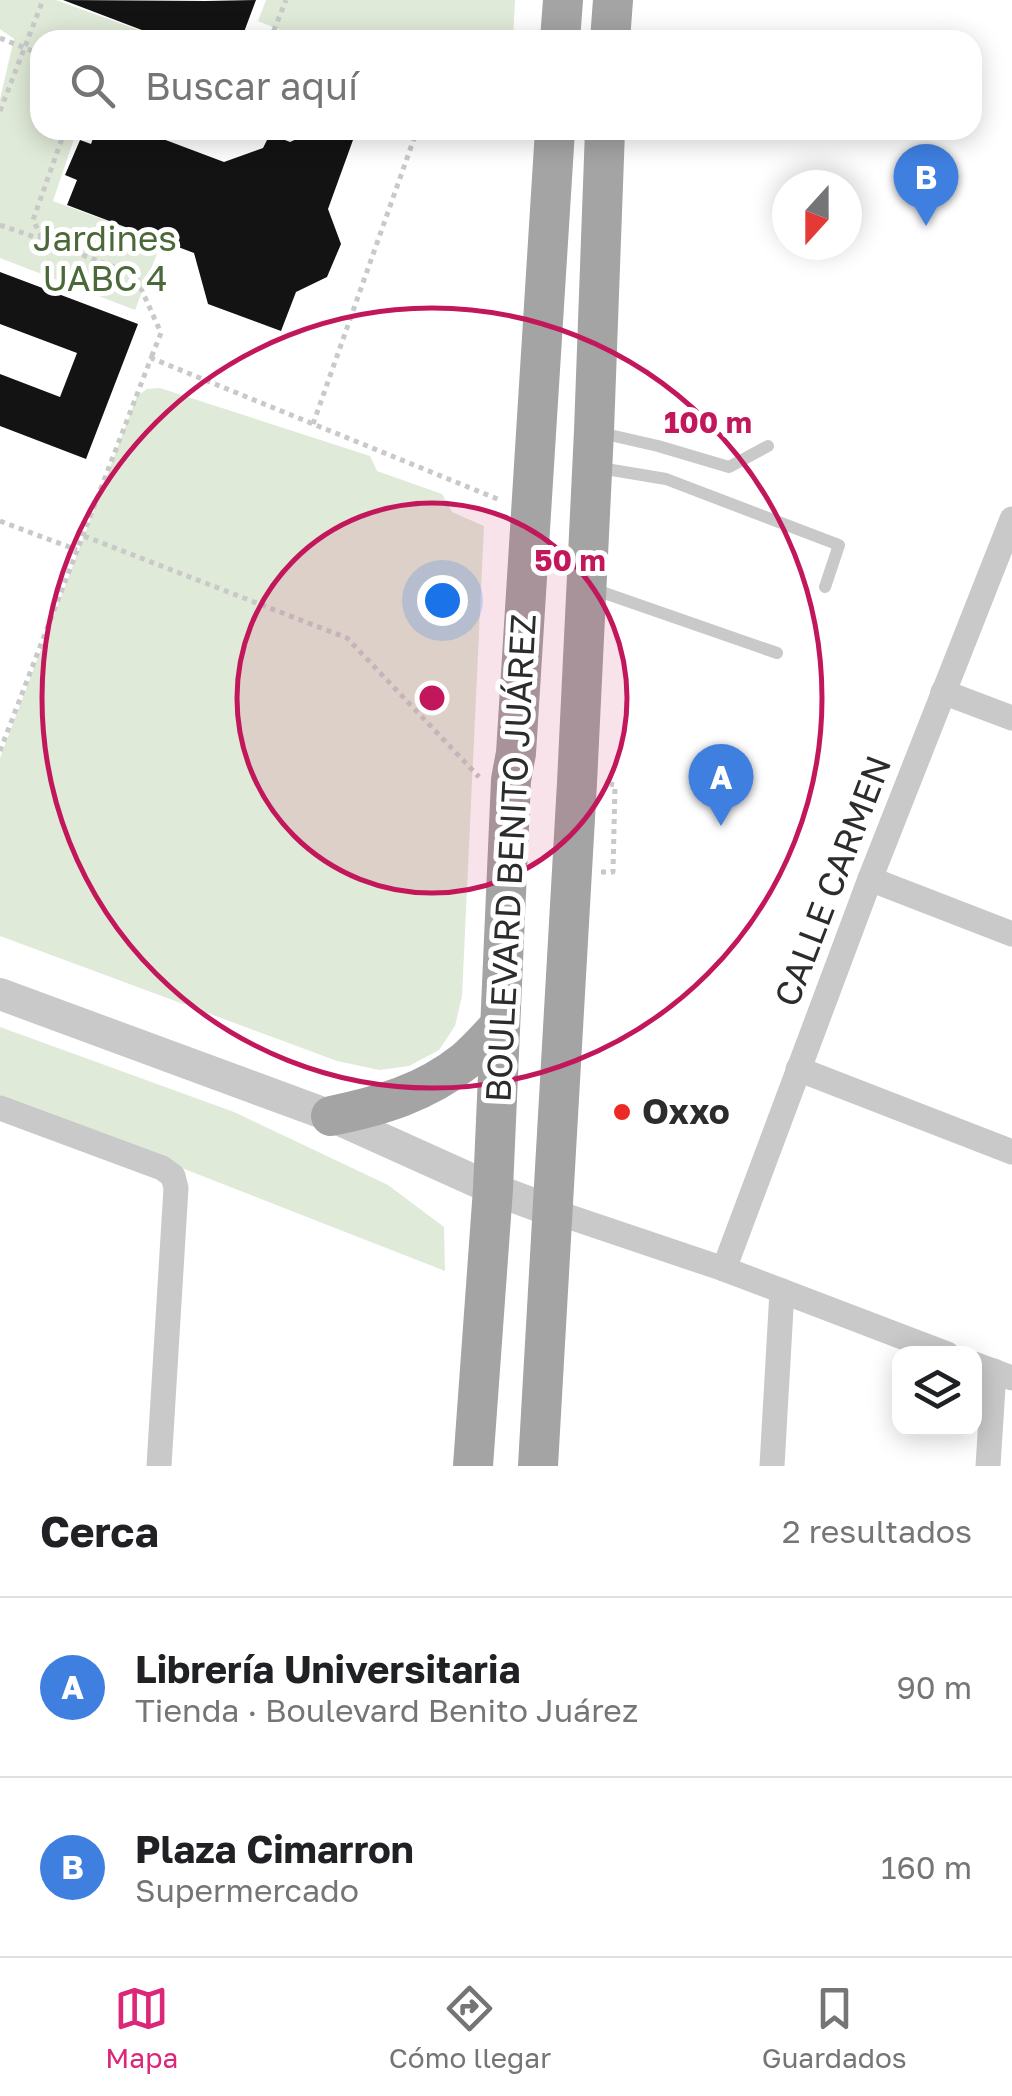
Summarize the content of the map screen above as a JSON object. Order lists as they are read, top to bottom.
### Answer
{
  "streets": {
    "main road": ["BOULEVARD BENITO JUÁREZ"],
    "street": ["CALLE CARMEN"]
  },
  "parks": ["Jardines UABC 4"],
  "places": ["Oxxo"],
  "north": "bottom",
  "page": {
    "search": "Buscar aquí",
    "pins": ["B", "A"],
    "heading": ["Cerca", "2 resultados"],
    "list": [
      {
        "mark": "A",
        "name": "Librería Universitaria",
        "note": "Tienda · Boulevard Benito Juárez",
        "value": "90 m"
      },
      {
        "mark": "B",
        "name": "Plaza Cimarron",
        "note": "Supermercado",
        "value": "160 m"
      }
    ],
    "nav": ["Mapa", "Cómo llegar", "Guardados"]
  },
  "rings": ["100 m", "50 m"]
}
